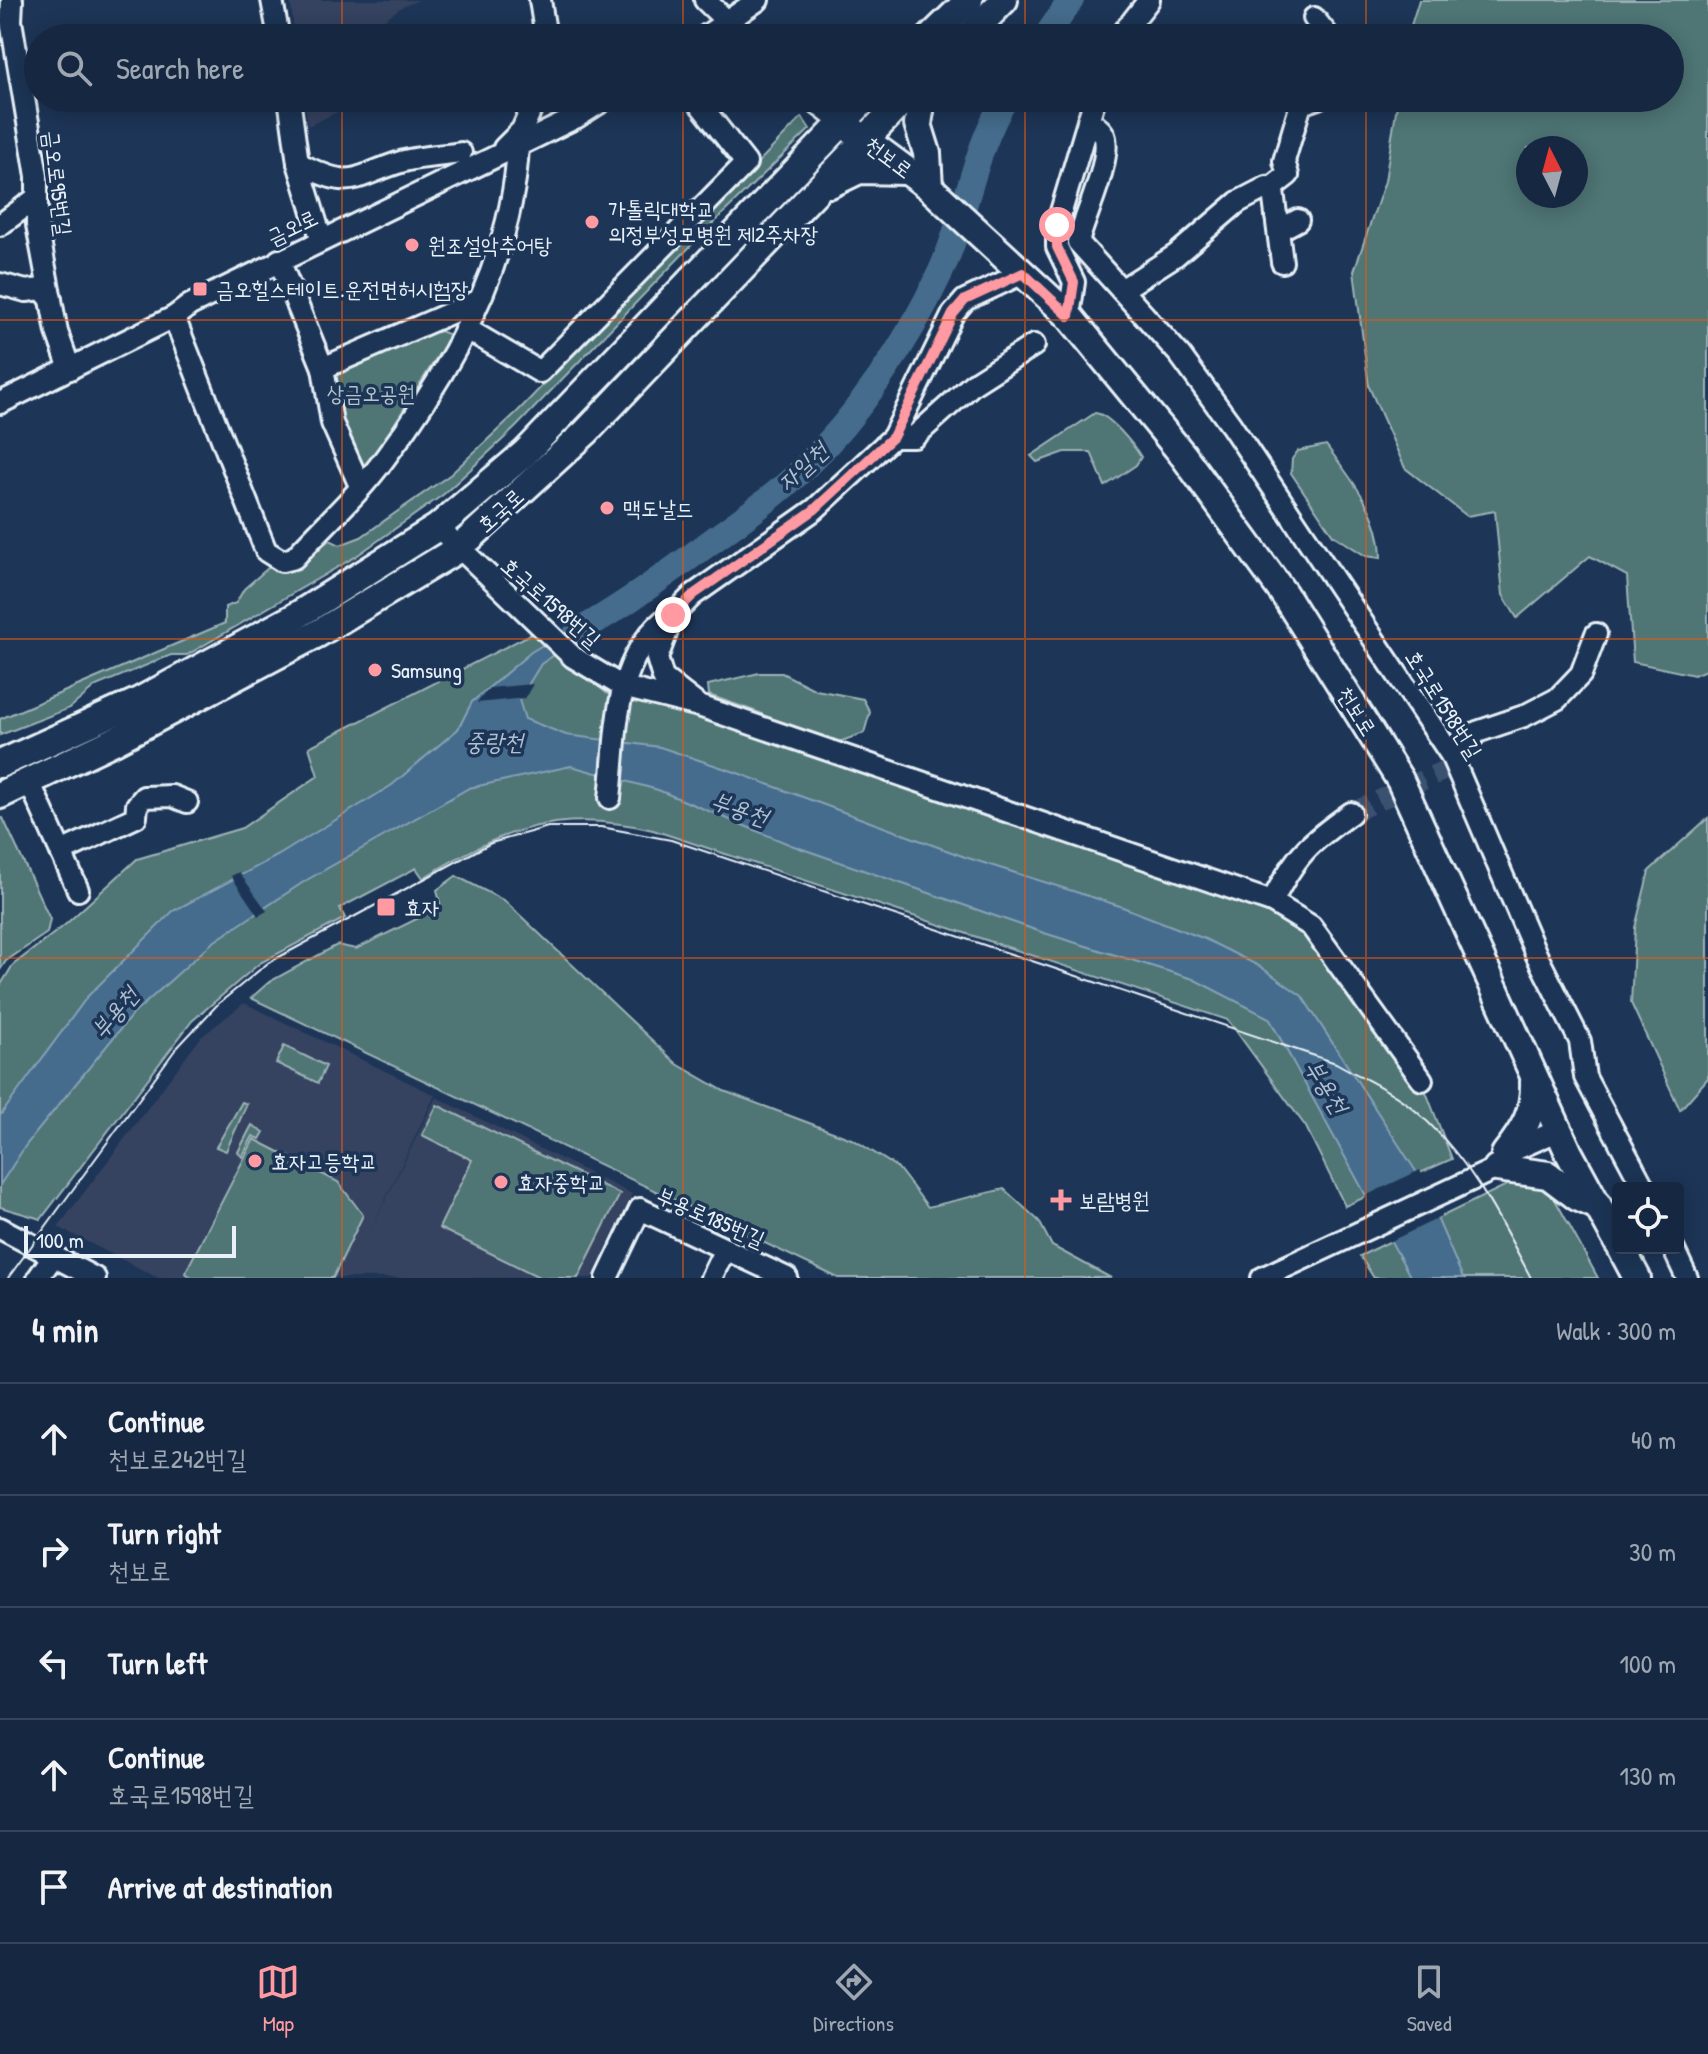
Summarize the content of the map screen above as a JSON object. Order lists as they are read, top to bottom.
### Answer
{
  "streets": {
    "main road": ["천보로", "호국로"],
    "street": [
      "금오로95번길",
      "금오로",
      "호국로1598번길",
      "부용로185번길"
    ]
  },
  "crossings": [
    ["천보로", "호국로"],
    ["금오로95번길", "금오로"],
    ["호국로", "호국로1598번길"]
  ],
  "water": ["자일천", "중랑천", "부용천"],
  "parks": ["상금오공원"],
  "places": {
    "other": [
      "가톨릭대학교 의정부성모병원 제2주차장",
      "원조설악추어탕",
      "맥도날드",
      "Samsung",
      "효자고등학교",
      "효자중학교"
    ],
    "transit": ["금오힐스테이트.운전면허시험장", "효자"],
    "health": ["보람병원"]
  },
  "scale_bar": "100 m",
  "north": "top",
  "page": {
    "search": "Search here",
    "scale": "100 m",
    "heading": ["4 min", "Walk · 300 m"],
    "list": [
      ["Continue", "천보로242번길", "40 m"],
      ["Turn right", "천보로", "30 m"],
      ["Turn left", "100 m"],
      ["Continue", "호국로1598번길", "130 m"],
      "Arrive at destination"
    ],
    "nav": ["Map", "Directions", "Saved"]
  }
}
